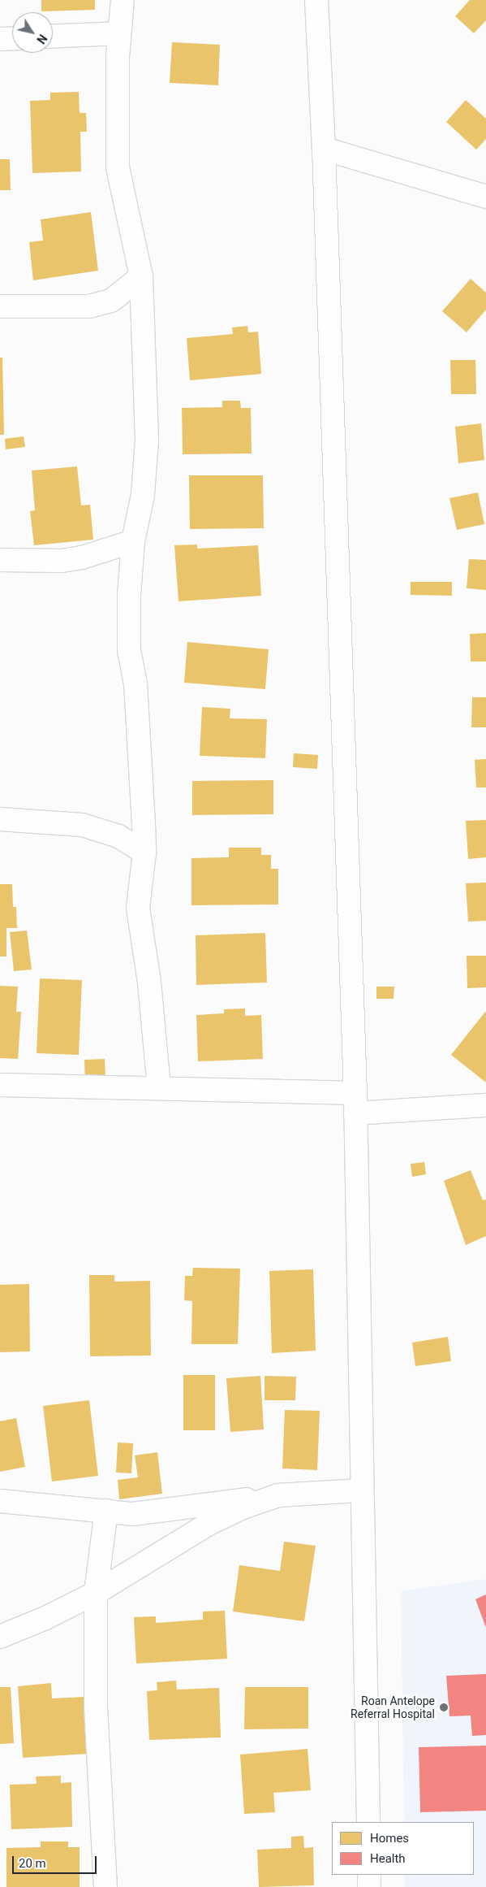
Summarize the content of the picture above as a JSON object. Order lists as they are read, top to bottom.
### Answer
{
  "places": ["Roan Antelope Referral Hospital"],
  "legend": ["Homes", "Health"],
  "scale_bar": "20 m",
  "north": "bottom right"
}
